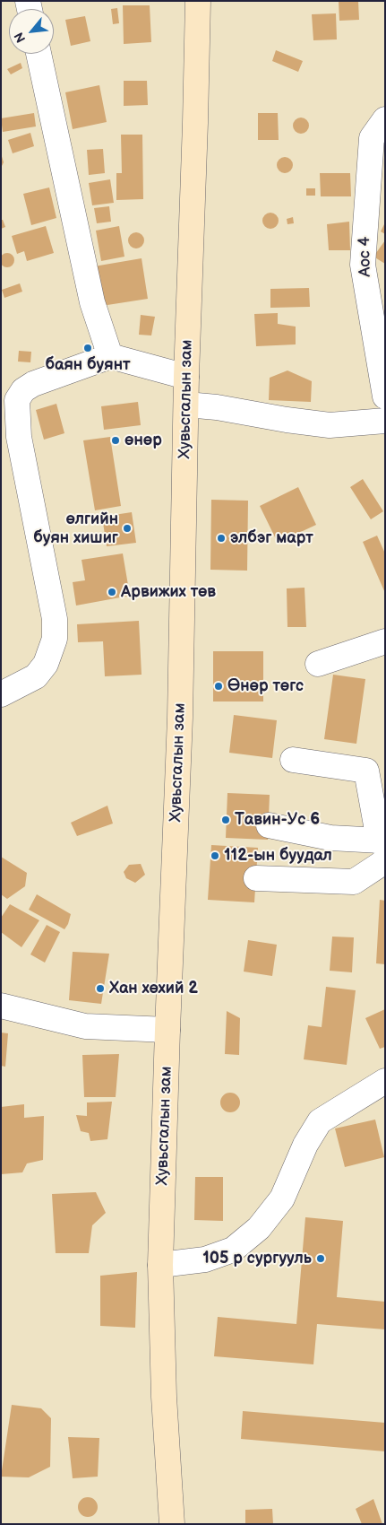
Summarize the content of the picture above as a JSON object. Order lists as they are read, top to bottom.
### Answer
{
  "streets": {
    "main road": ["Хувьсгалын зам"],
    "street": ["Аос 4"]
  },
  "places": [
    "баян буянт",
    "өнөр",
    "өлгийн буян хишиг",
    "элбэг март",
    "Арвижих төв",
    "Өнөр төгс",
    "Тавин-Ус 6",
    "112-ын буудал",
    "Хан хөхий 2",
    "105 р сургууль"
  ],
  "north": "bottom left"
}
